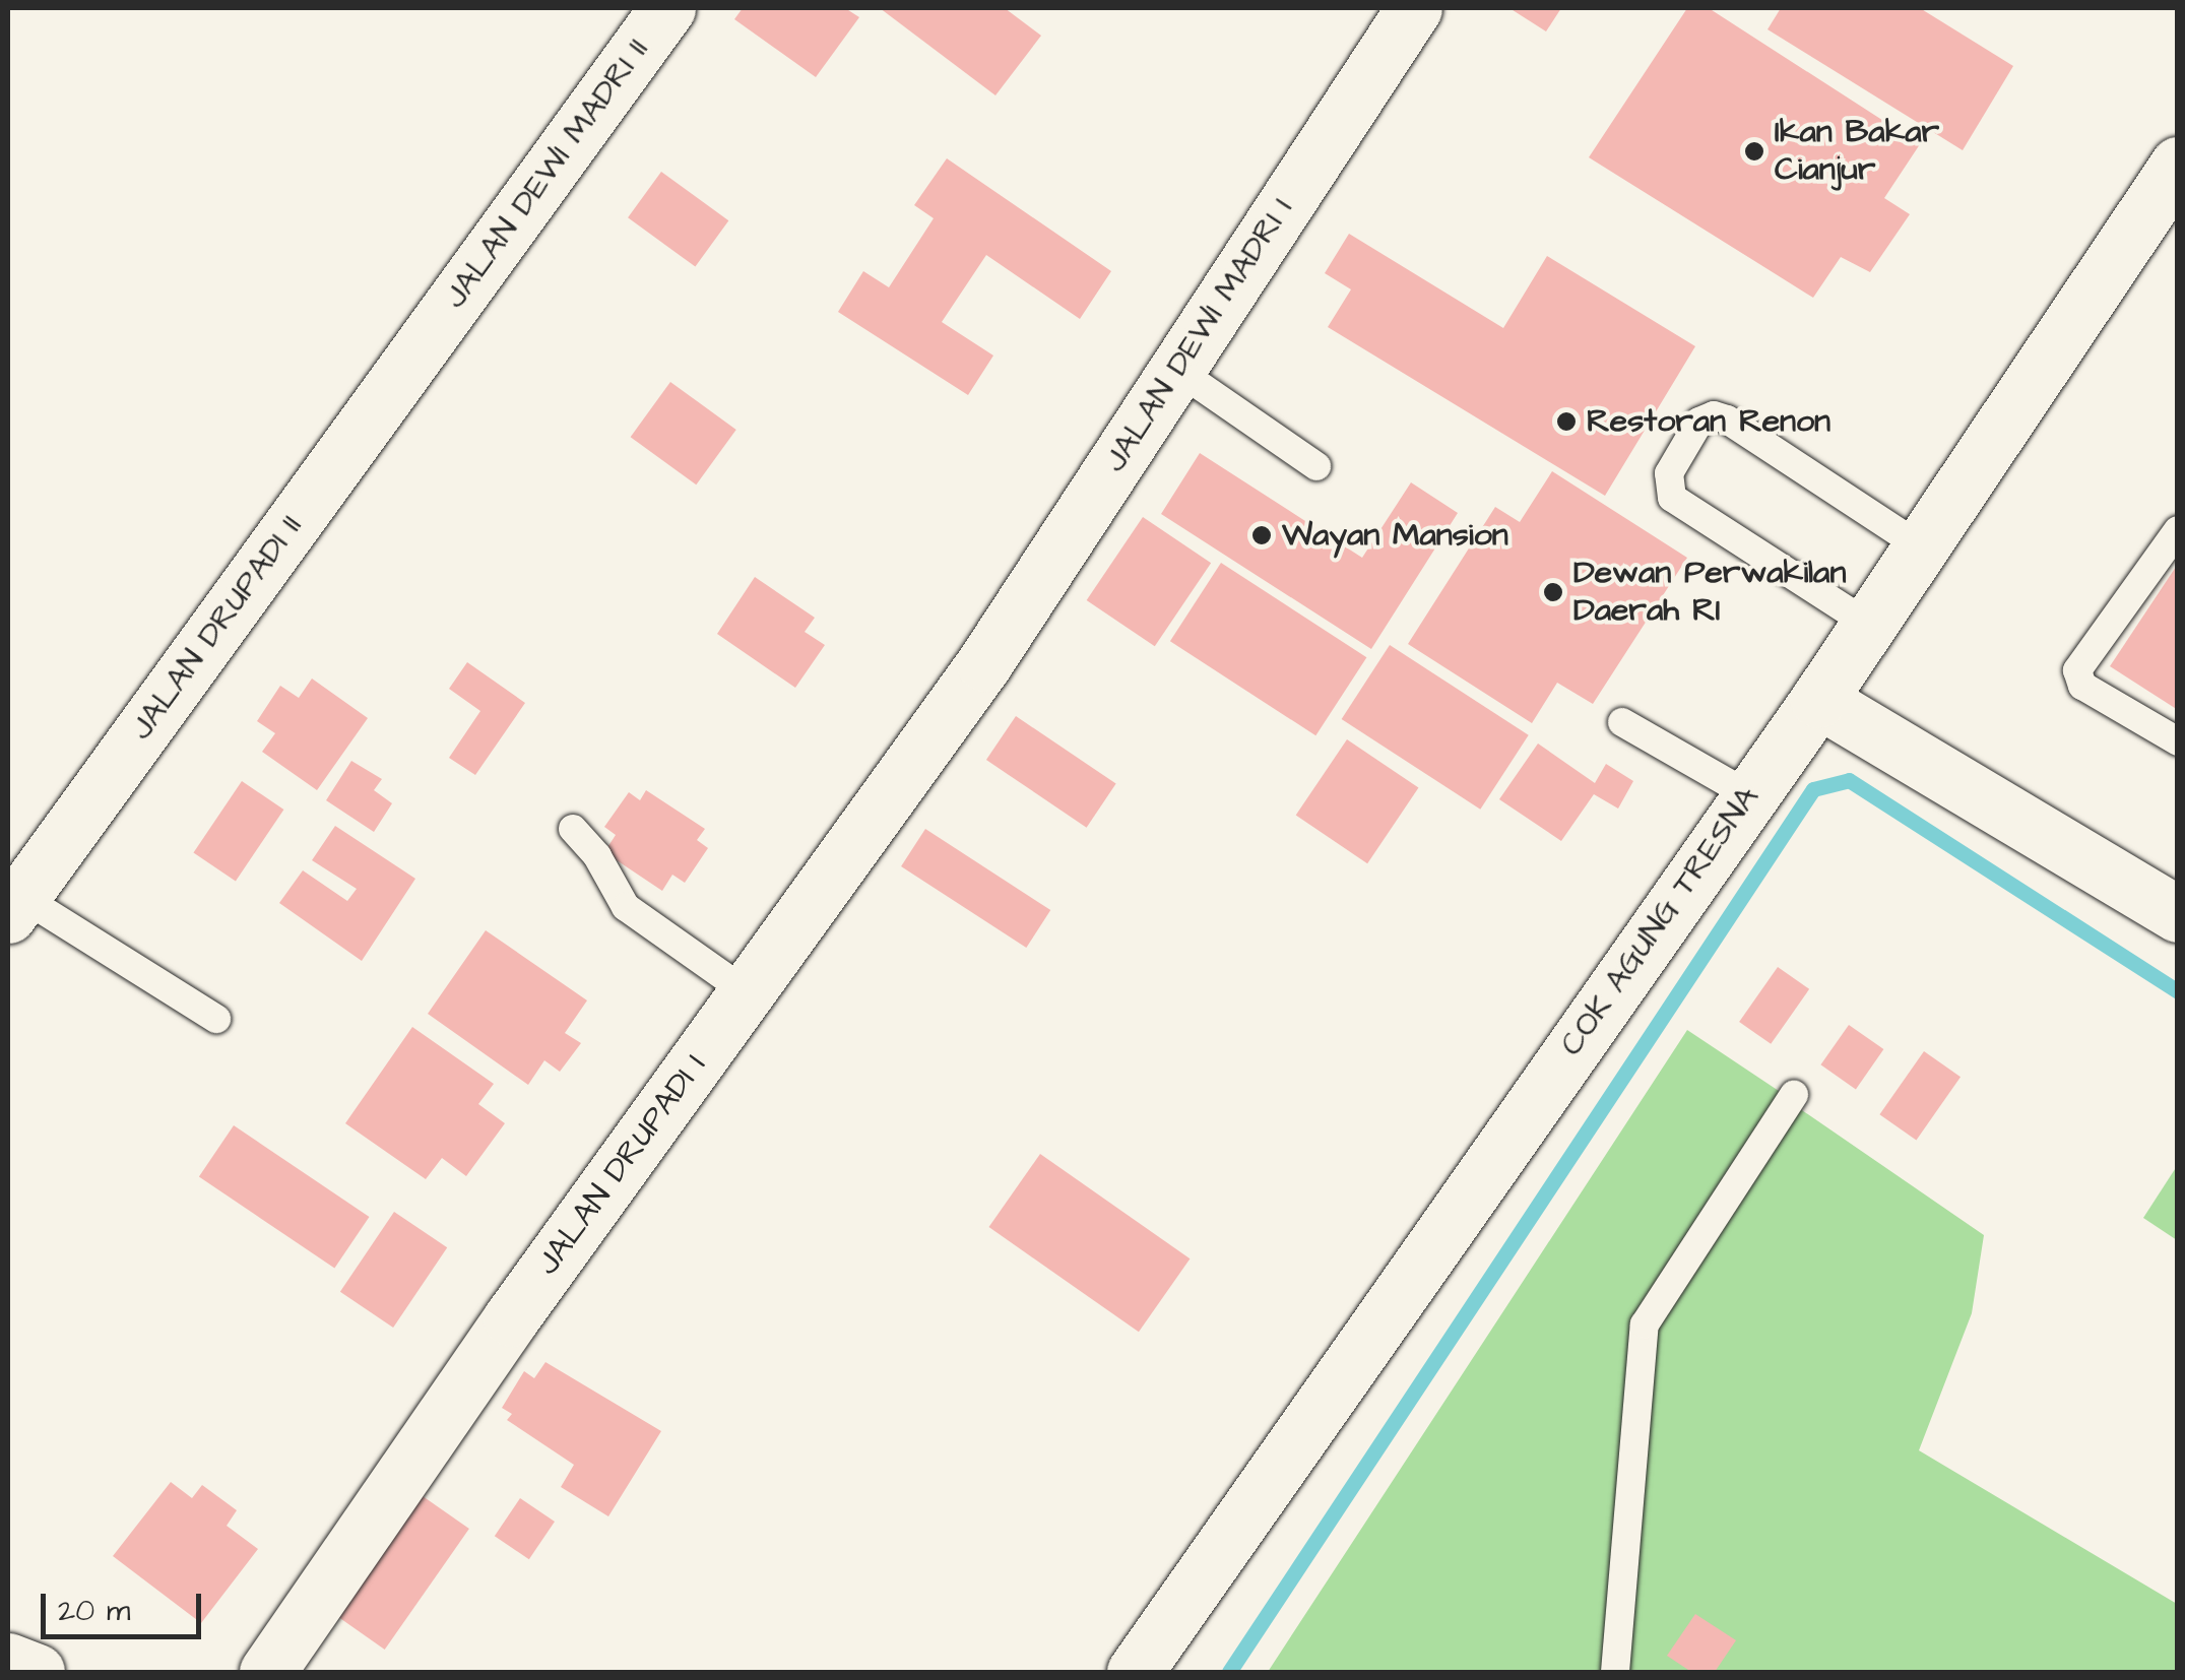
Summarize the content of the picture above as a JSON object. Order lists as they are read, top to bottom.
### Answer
{
  "streets": {
    "street": [
      "JALAN DEWI MADRI II",
      "JALAN DEWI MADRI I",
      "JALAN DRUPADI II",
      "COK AGUNG TRESNA",
      "JALAN DRUPADI I"
    ]
  },
  "crossings": [
    ["JALAN DEWI MADRI II", "JALAN DRUPADI II"],
    ["JALAN DEWI MADRI I", "JALAN DRUPADI I"]
  ],
  "places": [
    "Ikan Bakar Cianjur",
    "Restoran Renon",
    "Wayan Mansion",
    "Dewan Perwakilan Daerah RI"
  ],
  "scale_bar": "20 m"
}
